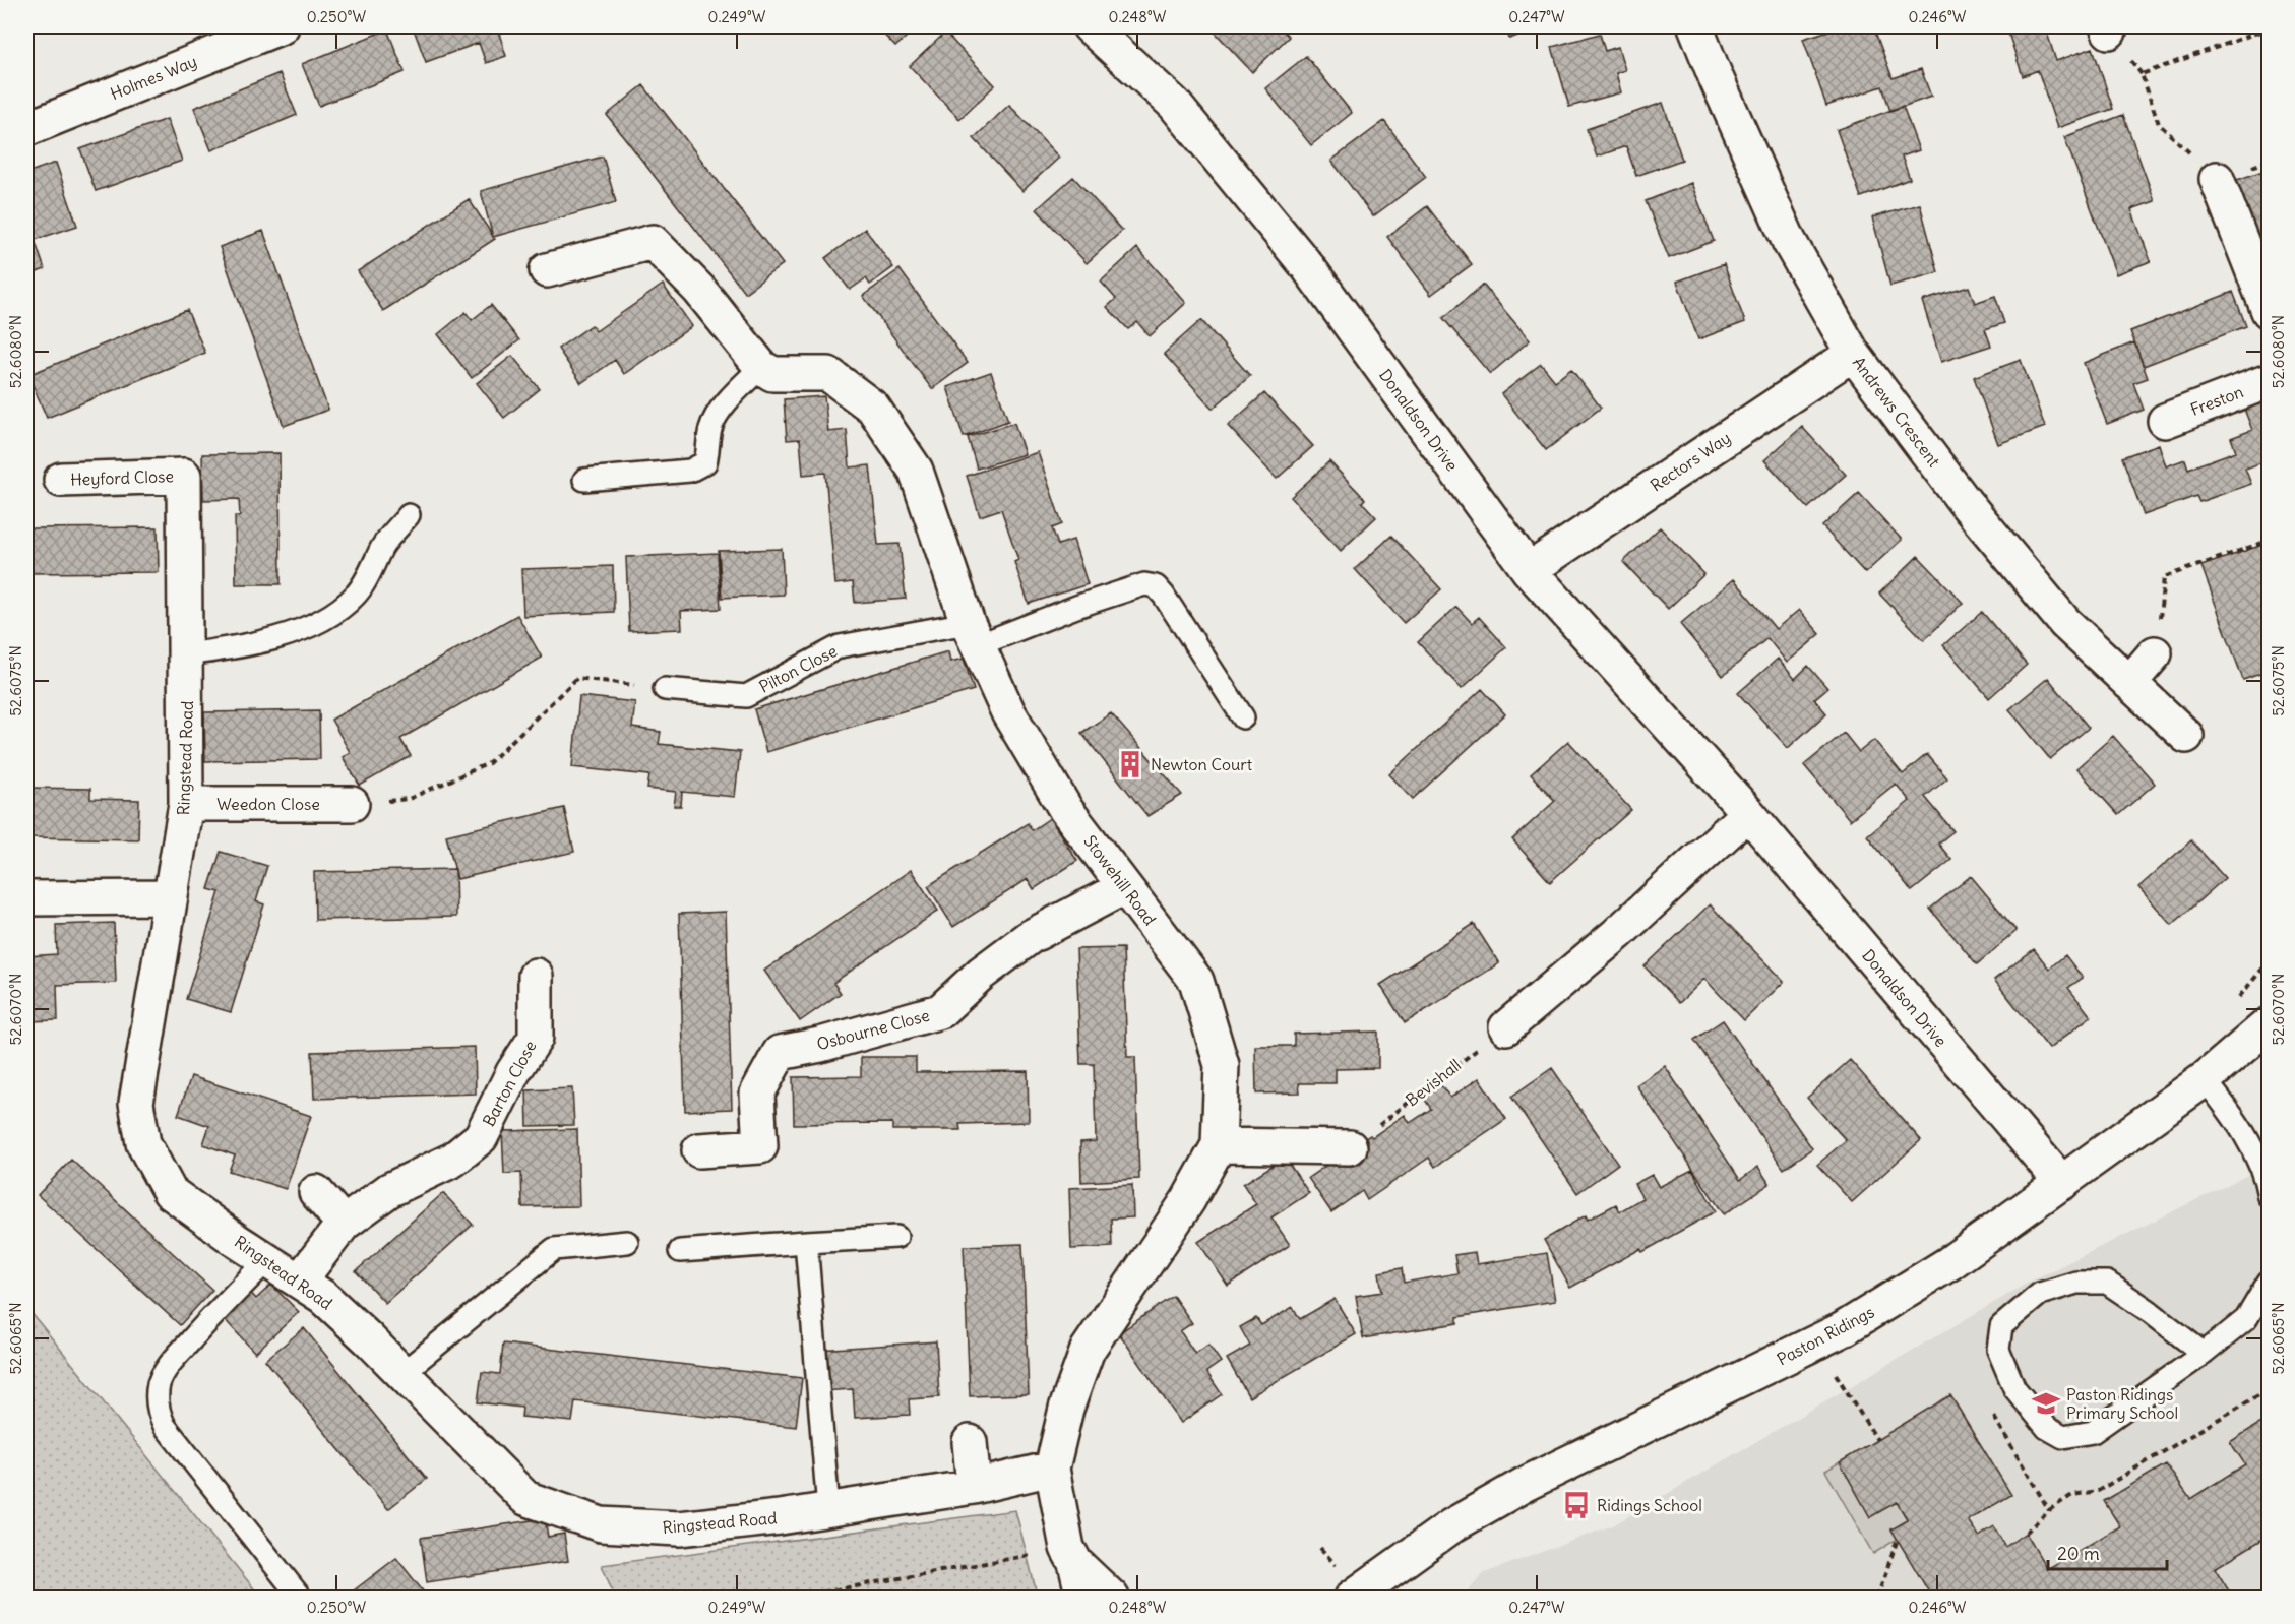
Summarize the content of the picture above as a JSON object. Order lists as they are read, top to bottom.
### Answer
{
  "streets": {
    "street": [
      "Holmes Way",
      "Freston",
      "Andrews Crescent",
      "Donaldson Drive",
      "Rectors Way",
      "Heyford Close",
      "Ringstead Road",
      "Weedon Close",
      "Stowehill Road",
      "Osbourne Close",
      "Barton Close",
      "Paston Ridings"
    ],
    "lane": ["Pilton Close"],
    "path": ["Bevishall"]
  },
  "crossings": [
    ["Andrews Crescent", "Rectors Way"],
    ["Donaldson Drive", "Rectors Way"],
    ["Donaldson Drive", "Paston Ridings"],
    ["Heyford Close", "Ringstead Road"],
    ["Pilton Close", "Stowehill Road"],
    ["Ringstead Road", "Weedon Close"],
    ["Ringstead Road", "Stowehill Road"],
    ["Ringstead Road", "Barton Close"],
    ["Stowehill Road", "Osbourne Close"]
  ],
  "places": {
    "building": ["Newton Court"],
    "school or university": ["Paston Ridings Primary School"],
    "bus stop": ["Ridings School"]
  },
  "scale_bar": "20 m",
  "coordinates": [
    "0.250°W",
    "0.249°W",
    "0.248°W",
    "0.247°W",
    "0.246°W",
    "52.6080°N",
    "52.6075°N",
    "52.6070°N",
    "52.6065°N"
  ]
}
